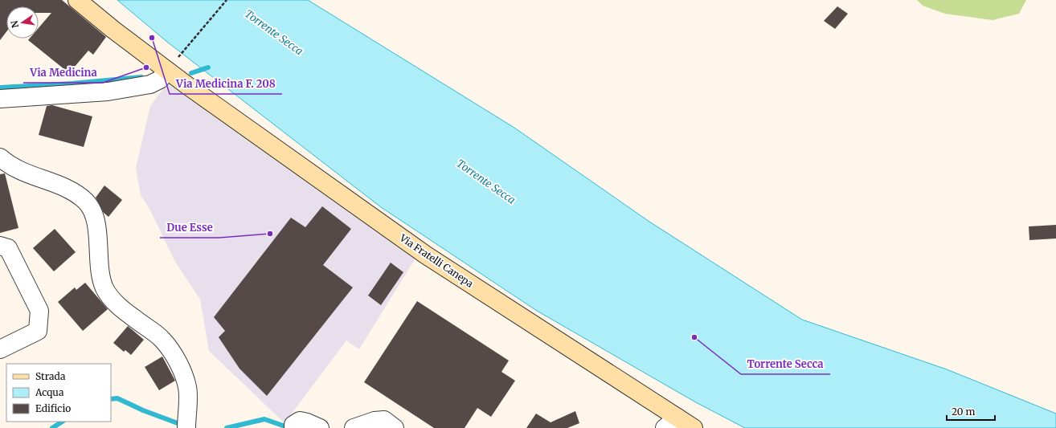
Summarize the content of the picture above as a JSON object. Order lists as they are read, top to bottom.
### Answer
{
  "streets": {
    "main road": ["Via Fratelli Canepa"]
  },
  "water": ["Torrente Secca"],
  "places": [
    "Via Medicina F. 208",
    "Via Medicina",
    "Due Esse",
    "Torrente Secca"
  ],
  "legend": ["Strada", "Acqua", "Edificio"],
  "scale_bar": "20 m",
  "north": "left"
}
